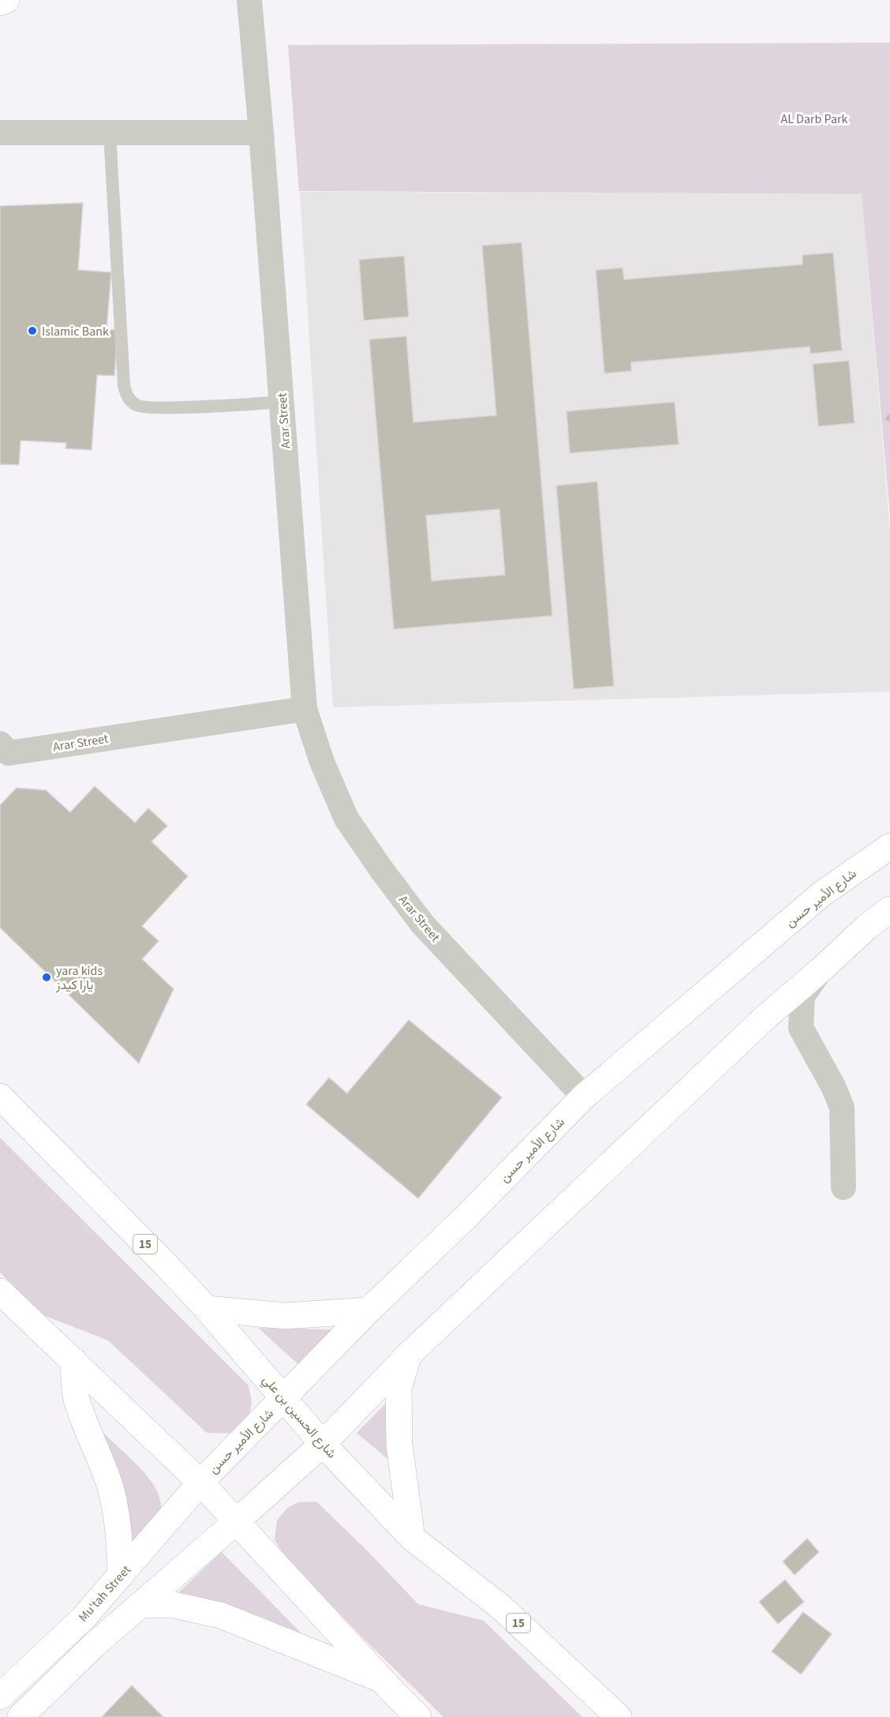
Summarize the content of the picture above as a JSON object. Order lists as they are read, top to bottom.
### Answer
{
  "streets": {
    "main road": [
      "شارع الأمير حسن",
      "15",
      "شارع الحسين بن علي",
      "Mu'tah Street"
    ],
    "street": ["Arar Street"]
  },
  "crossings": [
    ["Arar Street", "شارع الأمير حسن"],
    ["شارع الأمير حسن", "شارع الحسين بن علي"],
    ["شارع الأمير حسن", "Mu'tah Street"]
  ],
  "parks": ["AL Darb Park"],
  "places": ["Islamic Bank", "yara kids يارا كيدز"]
}
